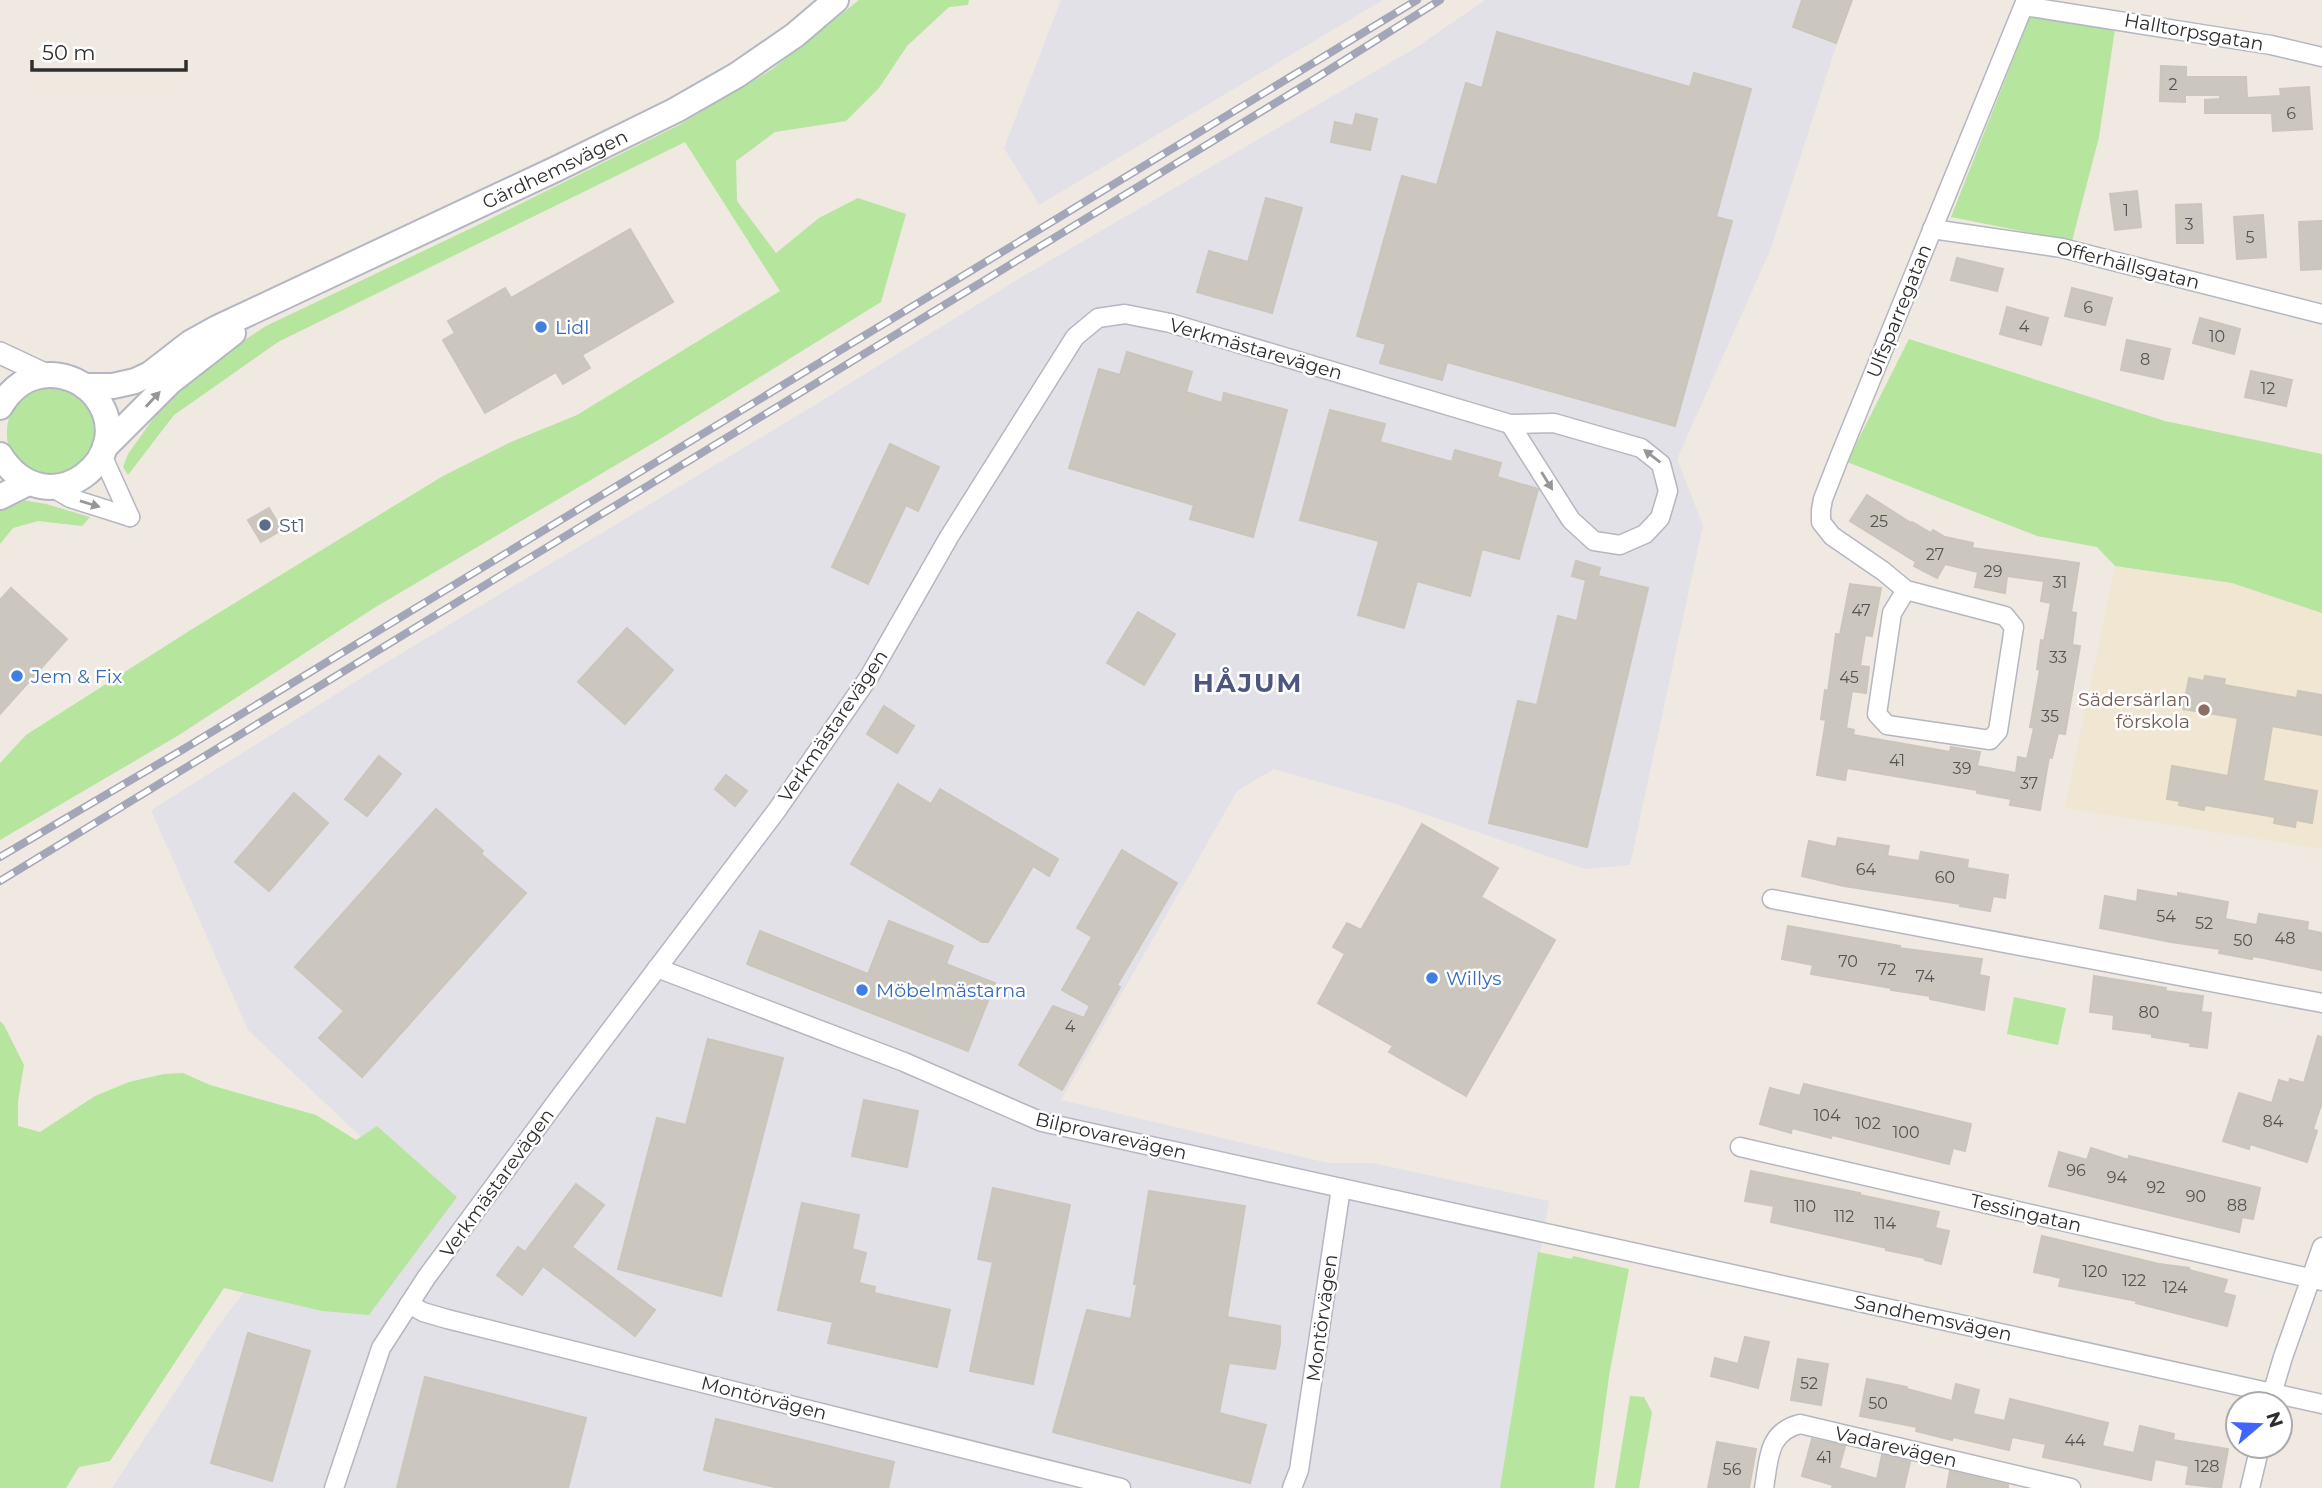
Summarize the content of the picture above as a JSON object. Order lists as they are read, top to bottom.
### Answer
{
  "streets": {
    "main road": ["Gärdhemsvägen"],
    "street": [
      "Halltorpsgatan",
      "Offerhällsgatan",
      "Ulfsparregatan",
      "Verkmästarevägen",
      "Bilprovarevägen",
      "Tessingatan",
      "Montörvägen",
      "Sandhemsvägen",
      "Vadarevägen"
    ]
  },
  "crossings": [
    ["Halltorpsgatan", "Ulfsparregatan"],
    ["Offerhällsgatan", "Ulfsparregatan"],
    ["Verkmästarevägen", "Bilprovarevägen"],
    ["Verkmästarevägen", "Montörvägen"],
    ["Bilprovarevägen", "Montörvägen"],
    ["Bilprovarevägen", "Sandhemsvägen"]
  ],
  "districts": ["HÅJUM"],
  "places": [
    "Lidl",
    "St1",
    "Jem & Fix",
    "Sädersärlan förskola",
    "Willys",
    "Möbelmästarna"
  ],
  "house_numbers": [
    "2",
    "6",
    "1",
    "3",
    "5",
    "6",
    "4",
    "10",
    "8",
    "12",
    "25",
    "27",
    "29",
    "31",
    "47",
    "33",
    "45",
    "35",
    "41",
    "39",
    "37",
    "64",
    "60",
    "54",
    "52",
    "48",
    "50",
    "70",
    "72",
    "74",
    "80",
    "4",
    "104",
    "84",
    "102",
    "100",
    "96",
    "94",
    "92",
    "90",
    "88",
    "110",
    "112",
    "114",
    "120",
    "122",
    "124",
    "52",
    "50",
    "44",
    "41",
    "128",
    "56"
  ],
  "scale_bar": "50 m",
  "north": "right"
}
